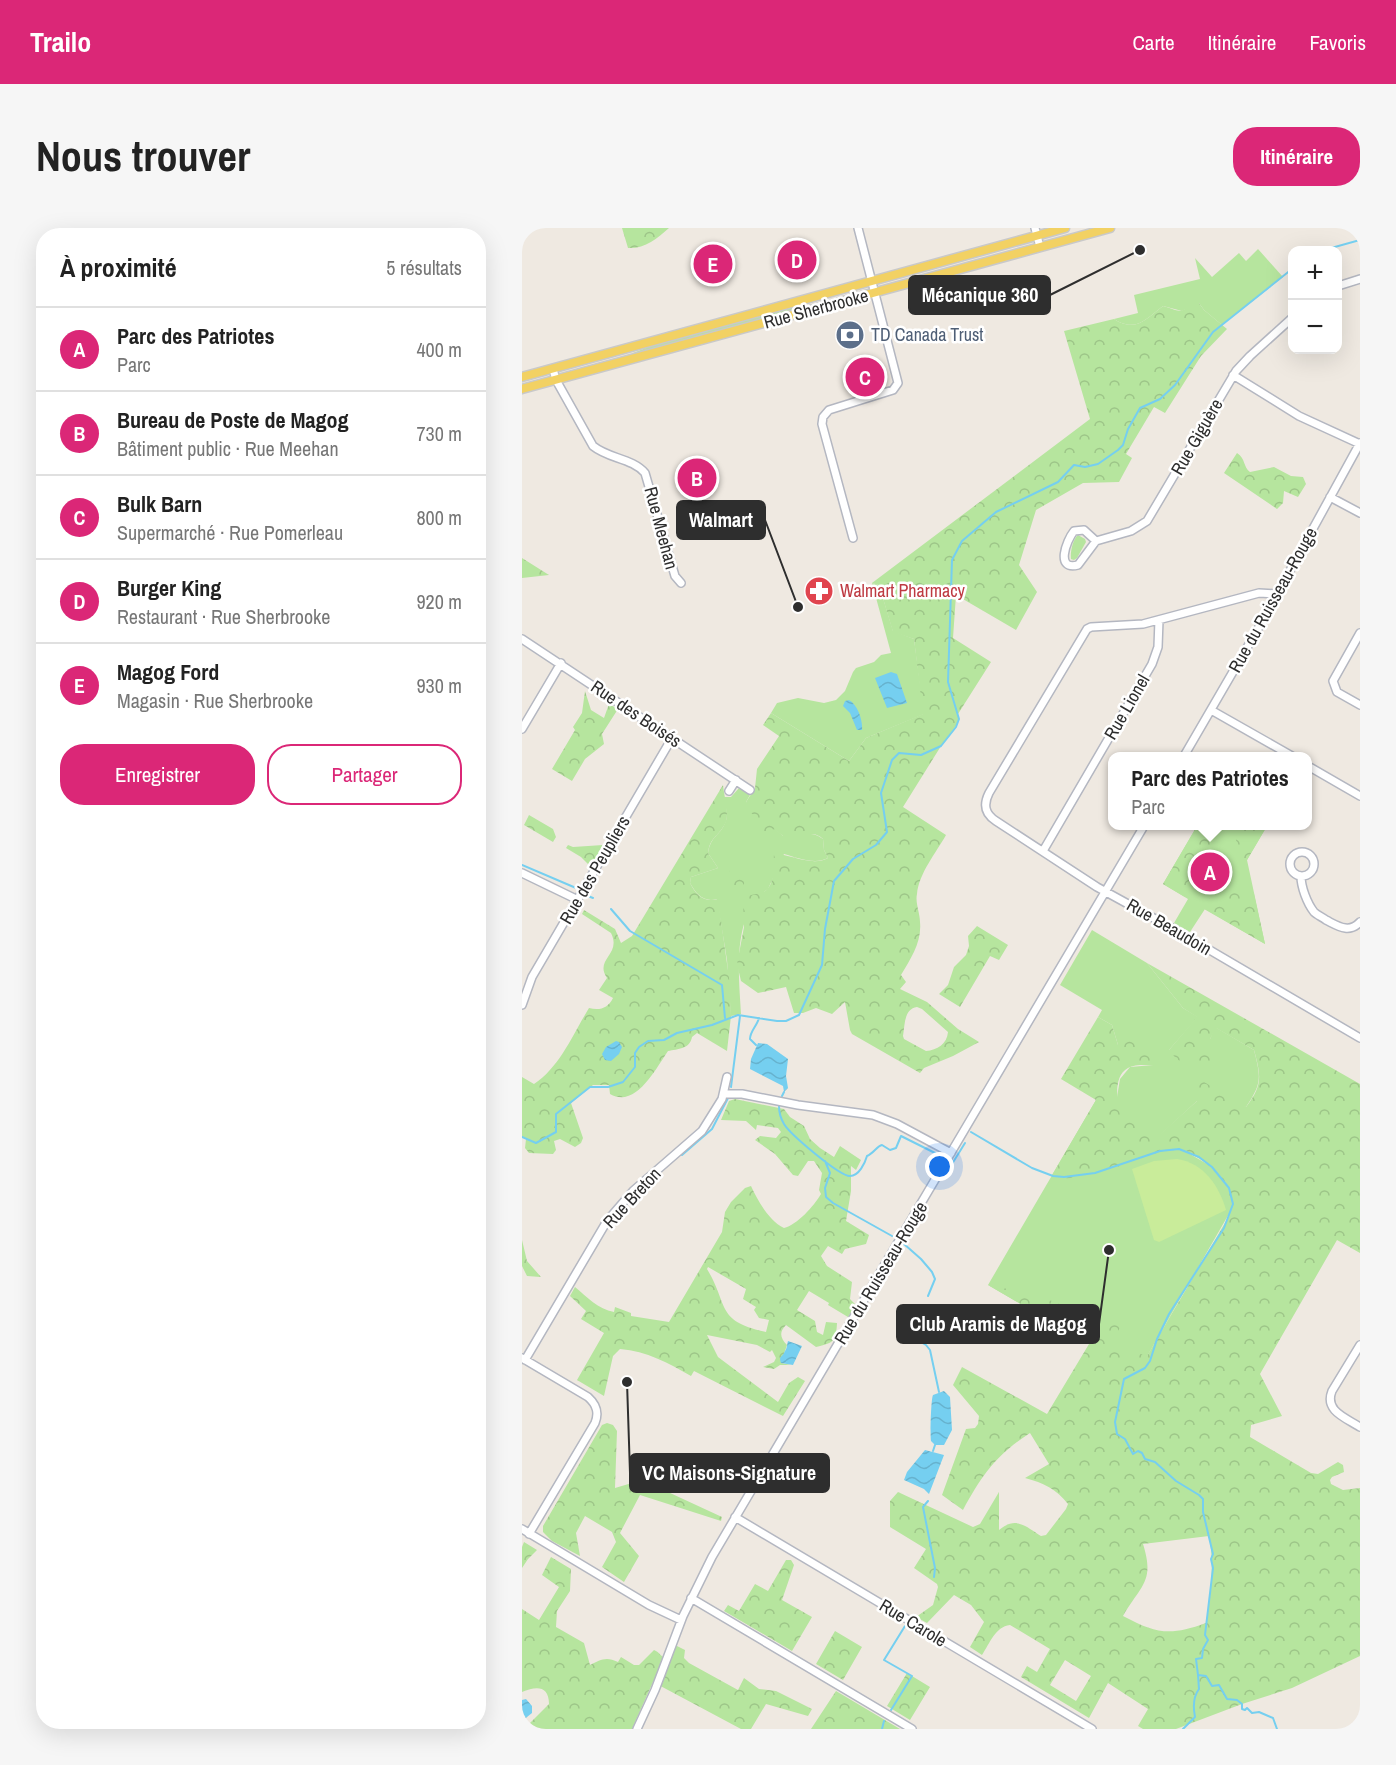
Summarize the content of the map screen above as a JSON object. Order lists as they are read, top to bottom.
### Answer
{
  "streets": {
    "main road": ["Rue Sherbrooke"],
    "street": [
      "Rue Giguère",
      "Rue Meehan",
      "Rue du Ruisseau-Rouge",
      "Rue Lionel",
      "Rue des Boisés",
      "Rue des Peupliers",
      "Rue Beaudoin",
      "Rue Breton",
      "Rue Carole"
    ]
  },
  "crossings": [
    ["Rue Sherbrooke", "Rue Meehan"],
    ["Rue du Ruisseau-Rouge", "Rue Beaudoin"],
    ["Rue du Ruisseau-Rouge", "Rue Carole"],
    ["Rue Lionel", "Rue Beaudoin"],
    ["Rue des Boisés", "Rue des Peupliers"]
  ],
  "places": {
    "other": [
      "Mécanique 360",
      "Walmart",
      "Club Aramis de Magog",
      "VC Maisons-Signature"
    ],
    "bank": ["TD Canada Trust"],
    "pharmacy": ["Walmart Pharmacy"]
  },
  "page": {
    "header": "Trailo",
    "nav": ["Carte", "Itinéraire", "Favoris"],
    "buttons": [
      "Itinéraire",
      ["Enregistrer", "Partager"]
    ],
    "title": "Nous trouver",
    "heading": ["À proximité", "5 résultats"],
    "pins": [
      "D",
      "E",
      "C",
      "B",
      "A"
    ],
    "map_buttons": ["+", "−"],
    "list": [
      {
        "mark": "A",
        "name": "Parc des Patriotes",
        "note": "Parc",
        "value": "400 m"
      },
      {
        "mark": "B",
        "name": "Bureau de Poste de Magog",
        "note": "Bâtiment public · Rue Meehan",
        "value": "730 m"
      },
      {
        "mark": "C",
        "name": "Bulk Barn",
        "note": "Supermarché · Rue Pomerleau",
        "value": "800 m"
      },
      {
        "mark": "D",
        "name": "Burger King",
        "note": "Restaurant · Rue Sherbrooke",
        "value": "920 m"
      },
      {
        "mark": "E",
        "name": "Magog Ford",
        "note": "Magasin · Rue Sherbrooke",
        "value": "930 m"
      }
    ],
    "popup": ["Parc des Patriotes", "Parc"]
  }
}
